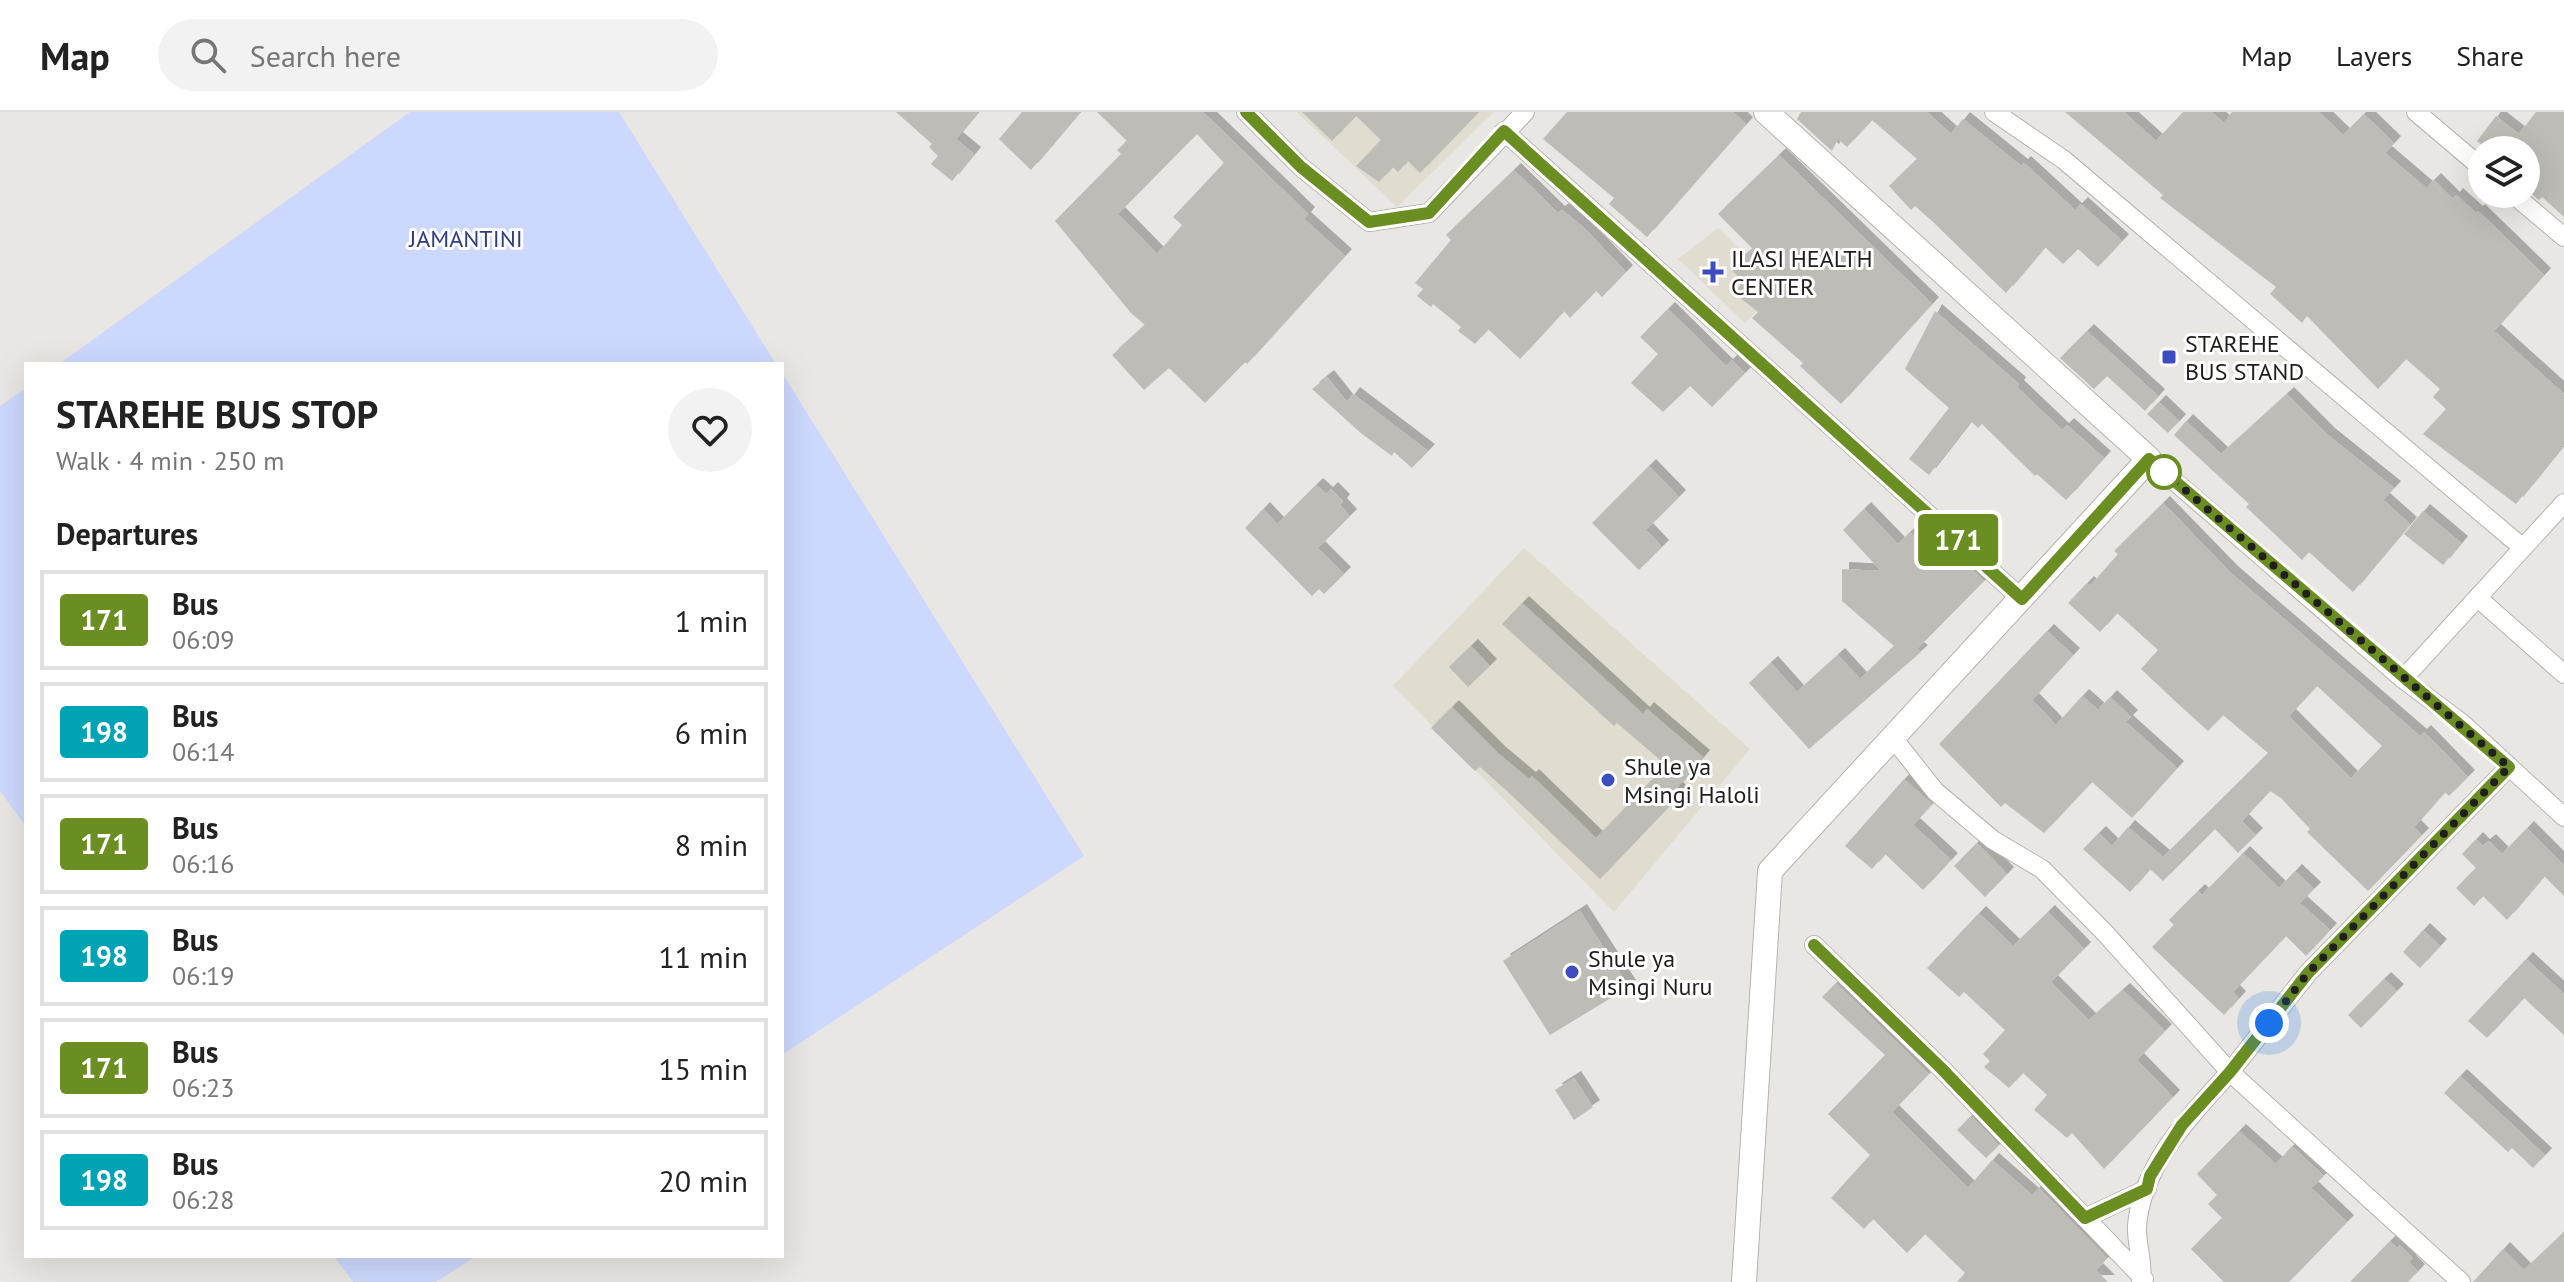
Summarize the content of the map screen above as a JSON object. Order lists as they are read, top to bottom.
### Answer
{
  "parks": ["JAMANTINI"],
  "places": {
    "health": ["ILASI HEALTH CENTER"],
    "transit": ["STAREHE BUS STAND"],
    "other": ["Shule ya Msingi Haloli", "Shule ya Msingi Nuru"]
  },
  "lines": ["bus line 171"],
  "page": {
    "header": "Map",
    "search": "Search here",
    "nav": ["Map", "Layers", "Share"],
    "on_map": "171",
    "heading": [
      ["STAREHE BUS STOP", "Walk · 4 min · 250 m"],
      "Departures"
    ],
    "list": [
      {
        "mark": "171",
        "name": "Bus",
        "note": "06:09",
        "value": "1 min"
      },
      {
        "mark": "198",
        "name": "Bus",
        "note": "06:14",
        "value": "6 min"
      },
      {
        "mark": "171",
        "name": "Bus",
        "note": "06:16",
        "value": "8 min"
      },
      {
        "mark": "198",
        "name": "Bus",
        "note": "06:19",
        "value": "11 min"
      },
      {
        "mark": "171",
        "name": "Bus",
        "note": "06:23",
        "value": "15 min"
      },
      {
        "mark": "198",
        "name": "Bus",
        "note": "06:28",
        "value": "20 min"
      }
    ]
  }
}
